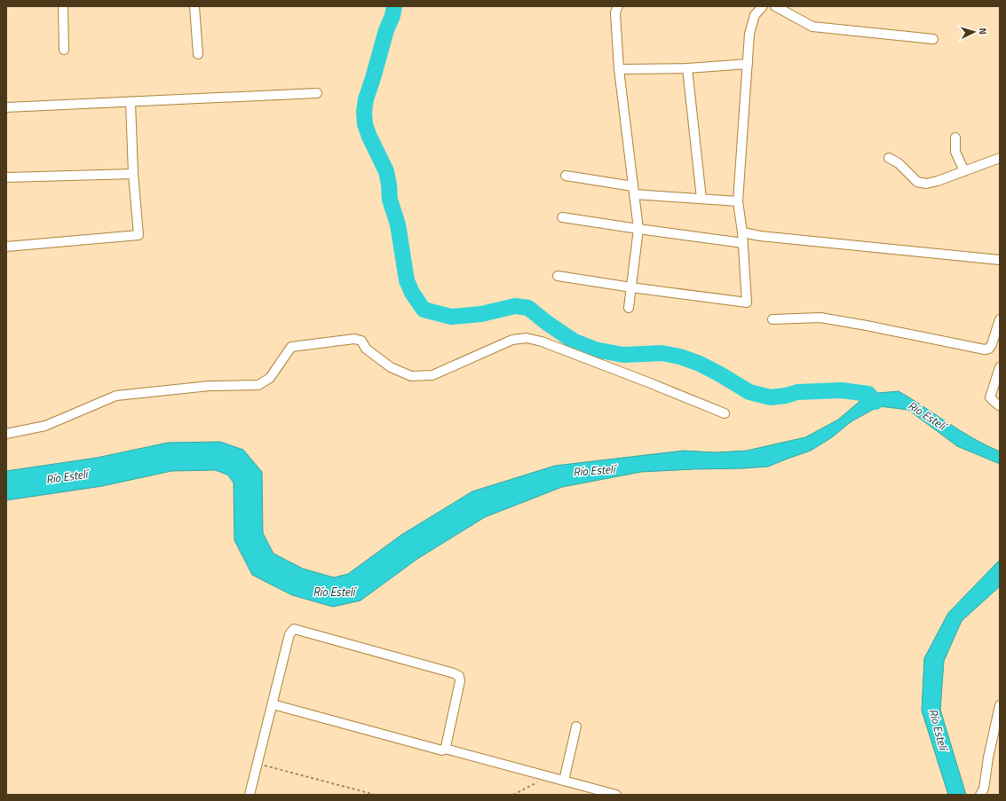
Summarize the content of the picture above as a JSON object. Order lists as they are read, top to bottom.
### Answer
{
  "water": ["Río Estelí"],
  "north": "right"
}
